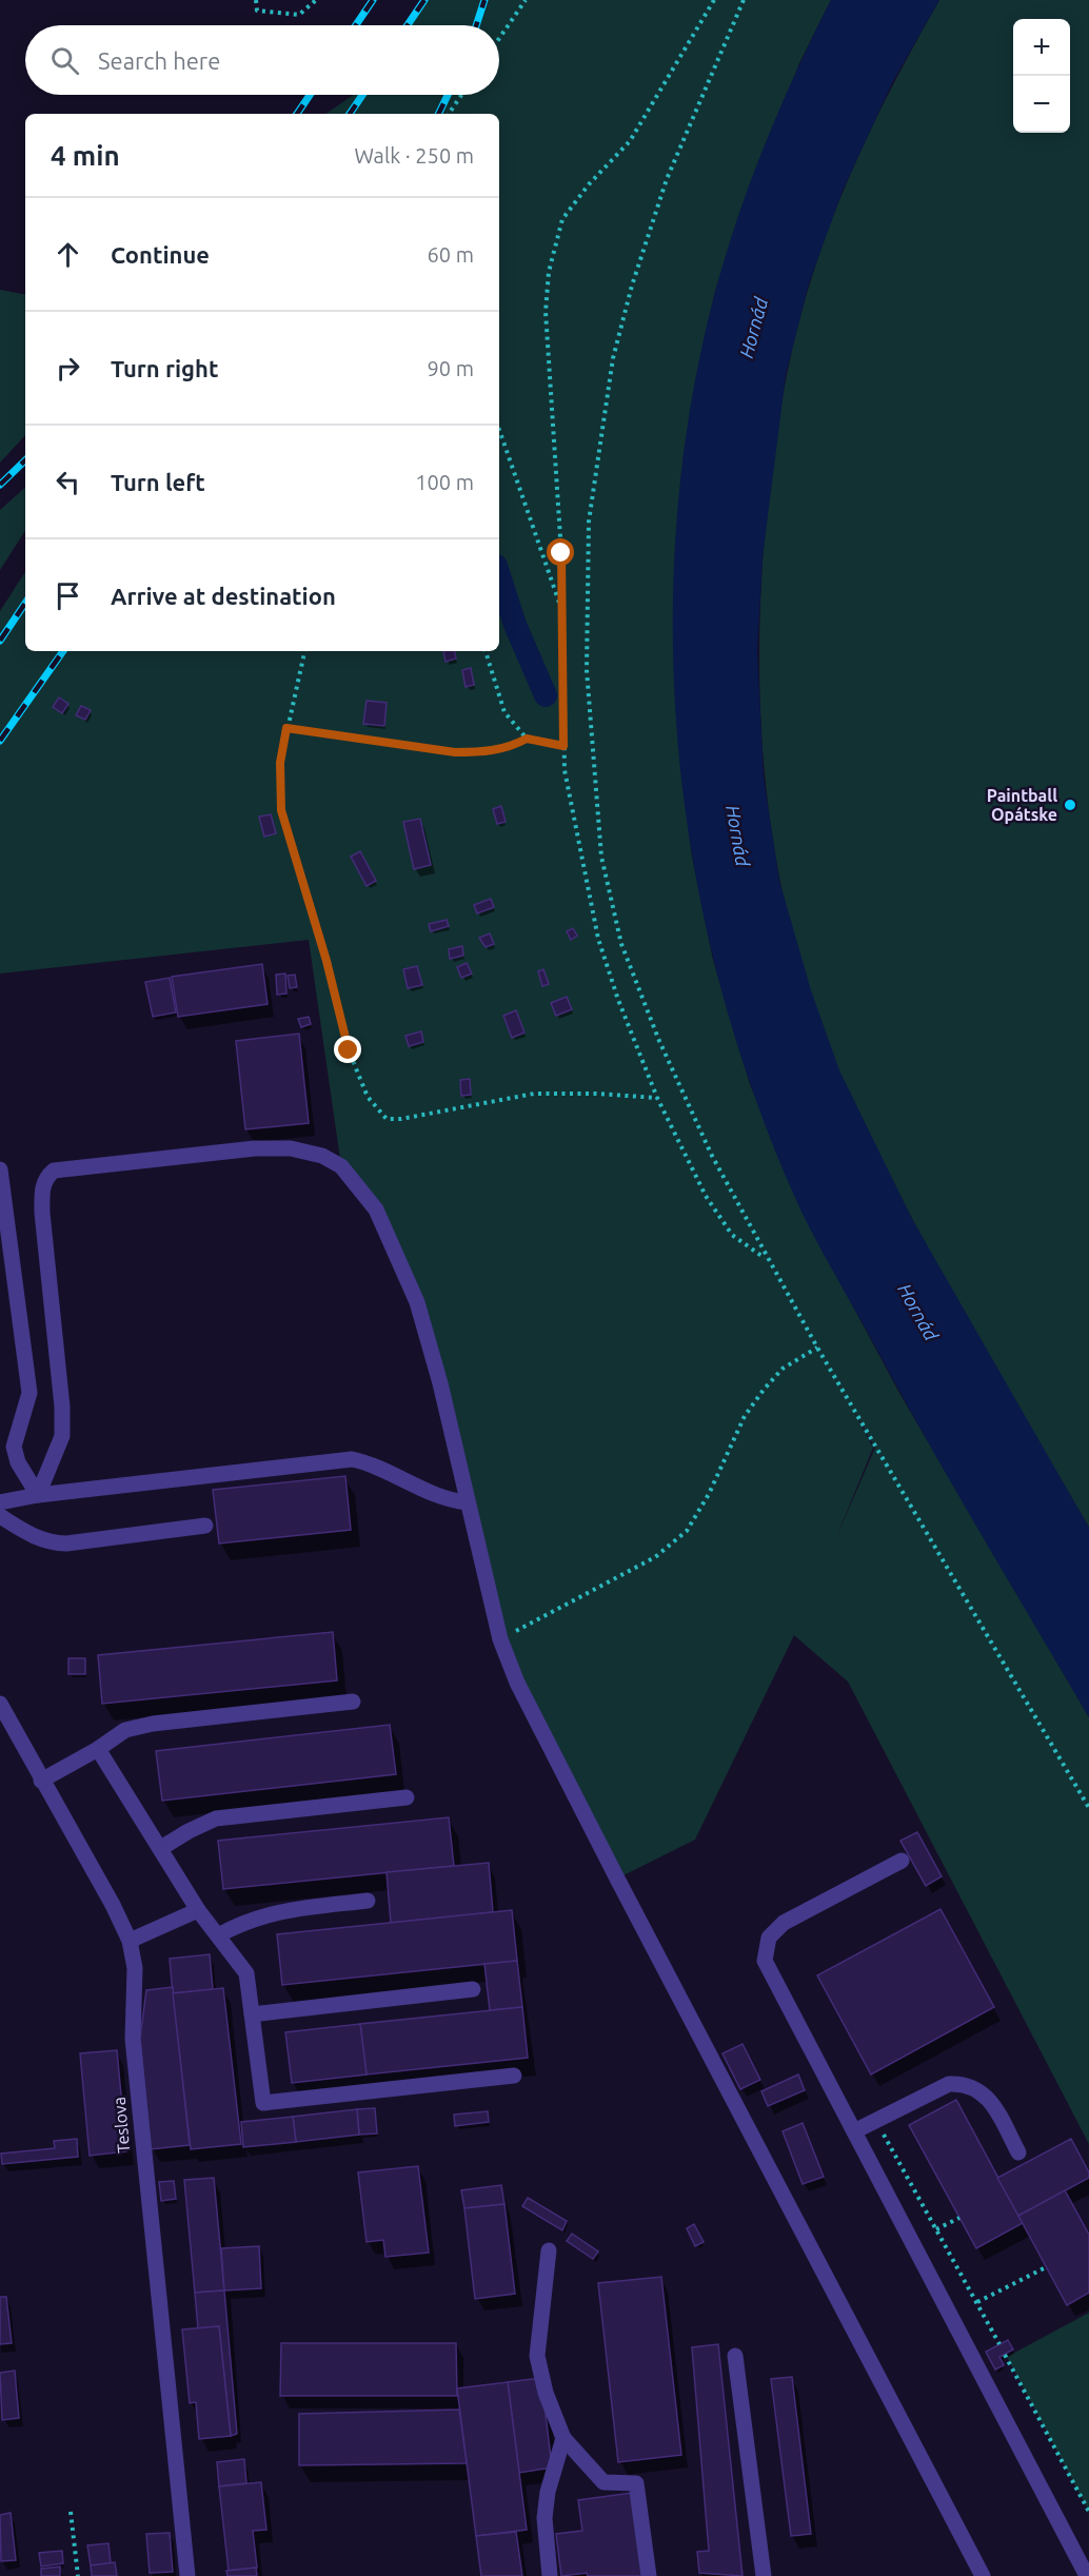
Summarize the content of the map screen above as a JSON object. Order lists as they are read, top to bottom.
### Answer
{
  "streets": {
    "lane": ["Teslova"]
  },
  "water": ["Hornád"],
  "places": ["Paintball Opátske"],
  "page": {
    "map_buttons": ["+", "−"],
    "search": "Search here",
    "heading": ["4 min", "Walk · 250 m"],
    "list": [
      ["Continue", "60 m"],
      ["Turn right", "90 m"],
      ["Turn left", "100 m"],
      "Arrive at destination"
    ]
  }
}
